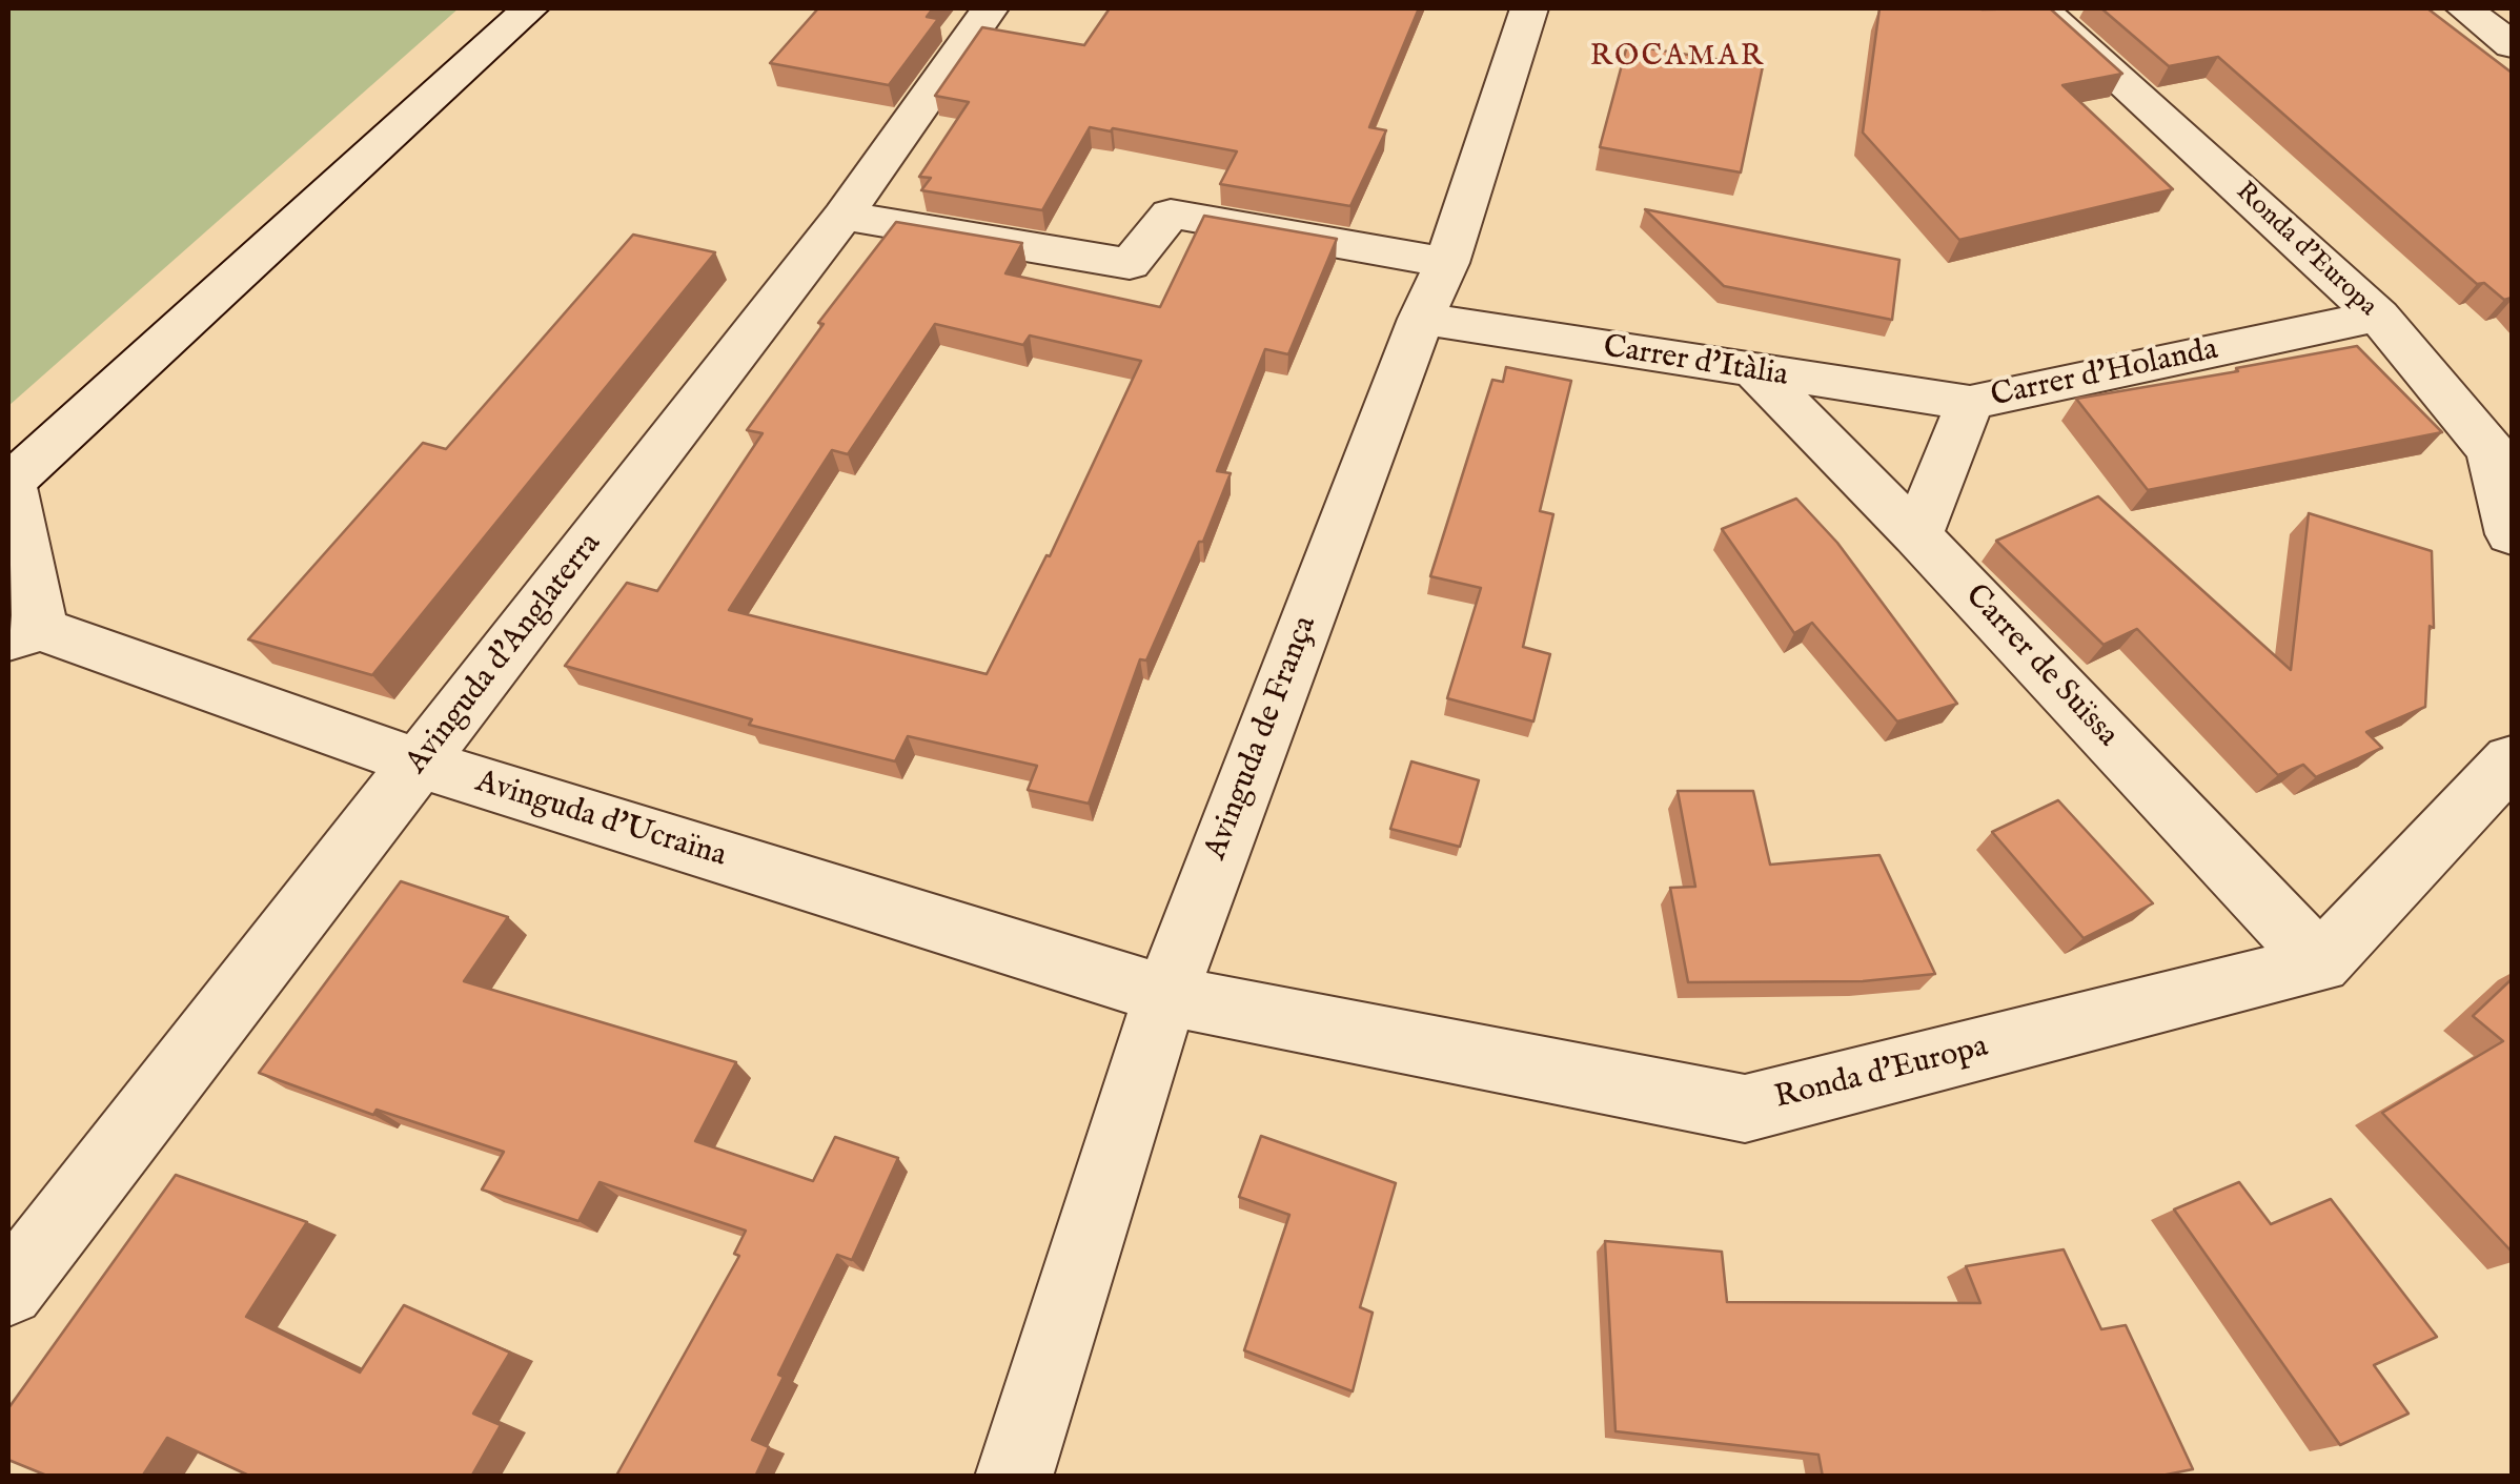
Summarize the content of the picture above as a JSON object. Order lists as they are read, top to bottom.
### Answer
{
  "streets": {
    "street": [
      "Ronda d'Europa",
      "Carrer d'Itàlia",
      "Carrer d'Holanda",
      "Avinguda d'Anglaterra",
      "Carrer de Suïssa",
      "Avinguda de França",
      "Avinguda d'Ucraïna"
    ]
  },
  "crossings": [
    ["Ronda d'Europa", "Carrer d'Holanda"],
    ["Ronda d'Europa", "Carrer de Suïssa"],
    ["Ronda d'Europa", "Avinguda de França"],
    ["Ronda d'Europa", "Avinguda d'Ucraïna"],
    ["Carrer d'Itàlia", "Carrer d'Holanda"],
    ["Carrer d'Itàlia", "Carrer de Suïssa"],
    ["Carrer d'Itàlia", "Avinguda de França"],
    ["Carrer d'Holanda", "Carrer de Suïssa"],
    ["Avinguda d'Anglaterra", "Avinguda d'Ucraïna"],
    ["Avinguda de França", "Avinguda d'Ucraïna"]
  ],
  "districts": ["ROCAMAR"]
}
